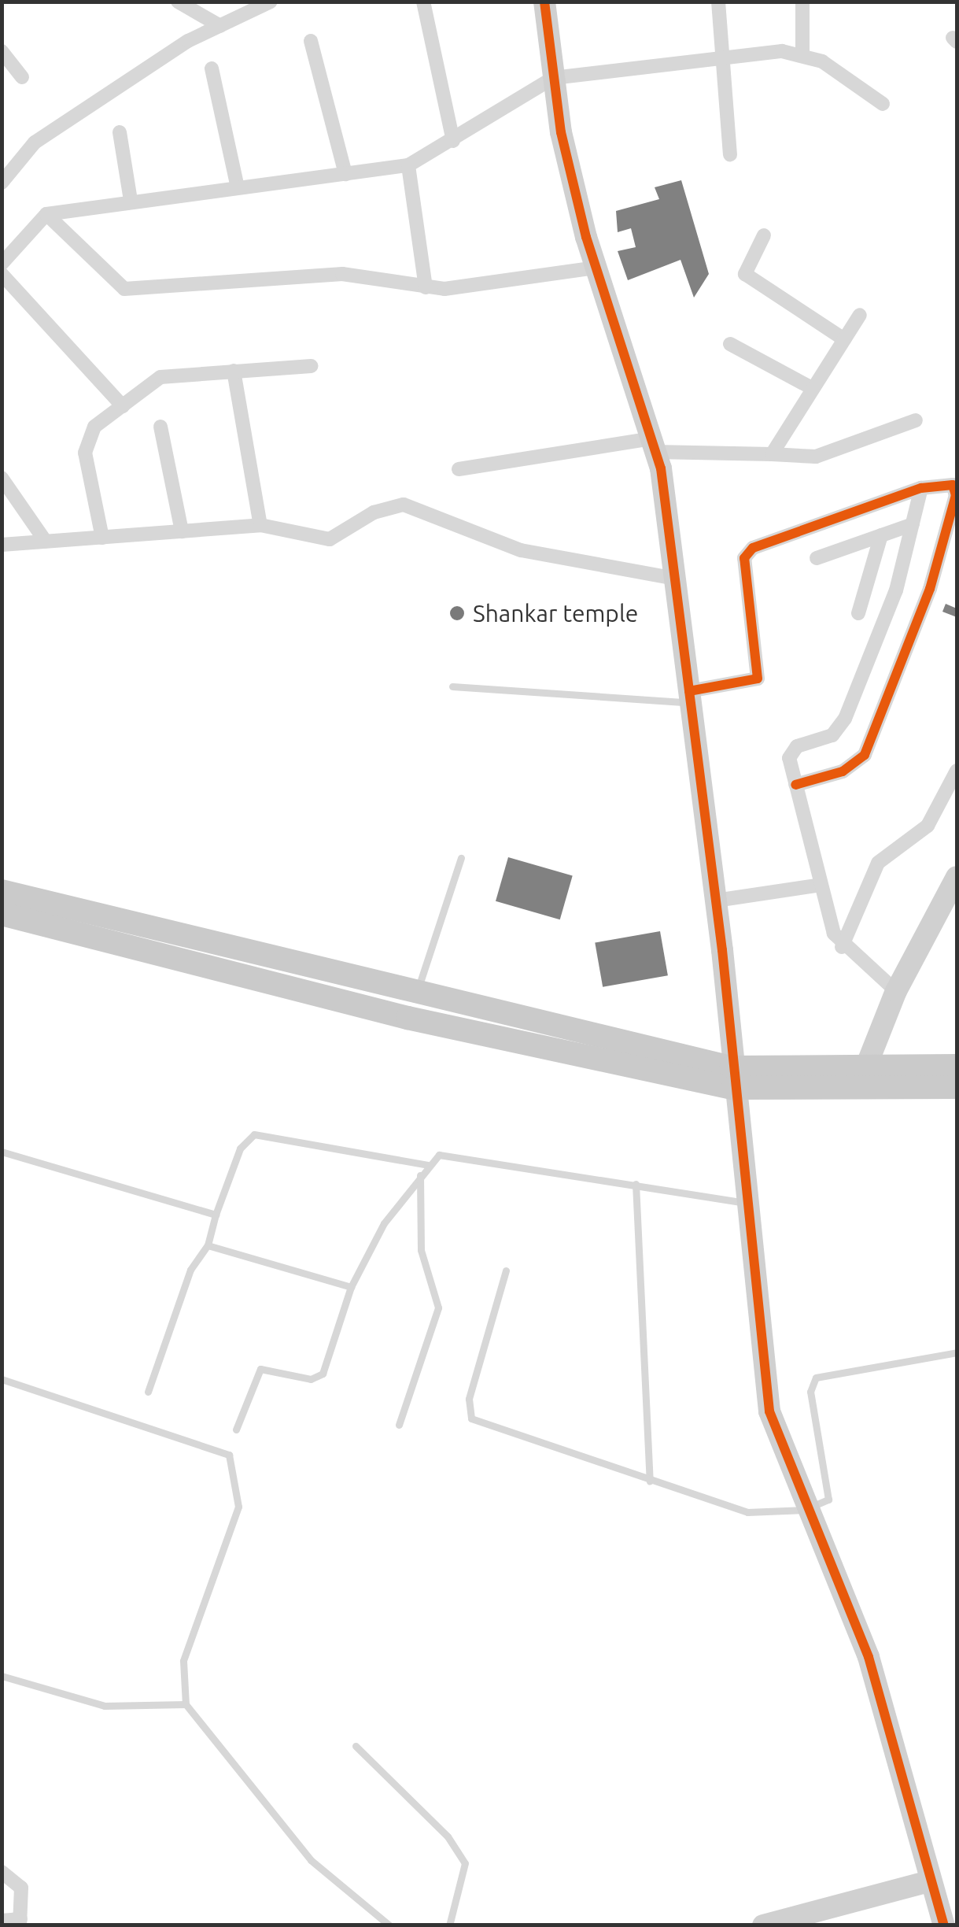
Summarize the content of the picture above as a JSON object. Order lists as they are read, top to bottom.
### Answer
{
  "places": ["Shankar temple"]
}
